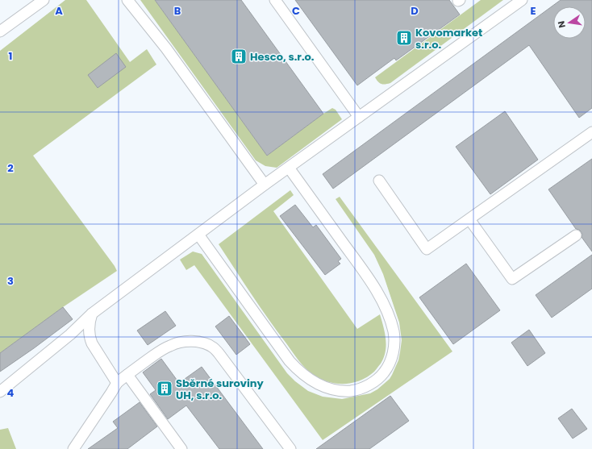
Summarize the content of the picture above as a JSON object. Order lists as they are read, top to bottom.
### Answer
{
  "places": {
    "building": ["Kovomarket s.r.o.", "Hesco, s.r.o.", "Sběrné suroviny UH, s.r.o."]
  },
  "north": "left",
  "grid": {
    "columns": [
      "A",
      "B",
      "C",
      "D",
      "E"
    ],
    "rows": [
      "1",
      "2",
      "3",
      "4"
    ]
  }
}
